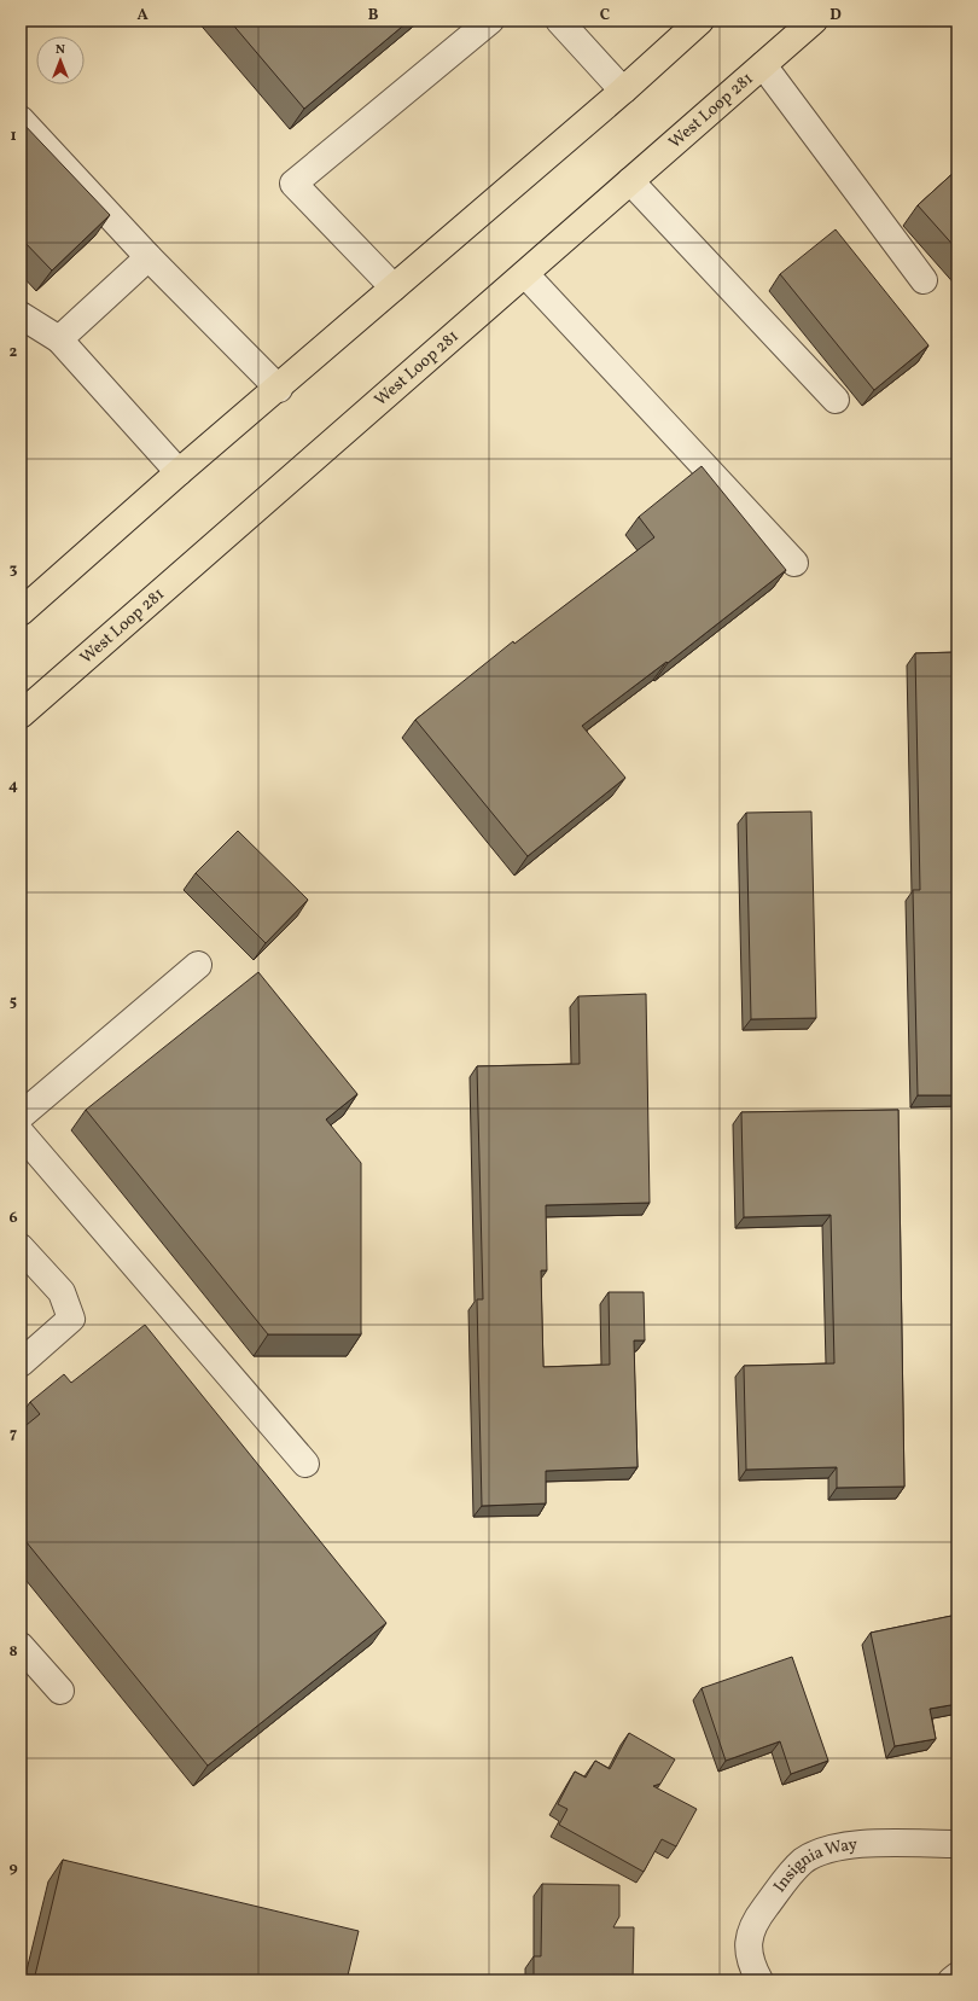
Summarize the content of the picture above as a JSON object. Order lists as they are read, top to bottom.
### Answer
{
  "streets": {
    "highway": ["West Loop 281"],
    "street": ["Insignia Way"]
  },
  "north": "top",
  "grid": {
    "columns": [
      "A",
      "B",
      "C",
      "D"
    ],
    "rows": [
      "1",
      "2",
      "3",
      "4",
      "5",
      "6",
      "7",
      "8",
      "9"
    ]
  }
}
